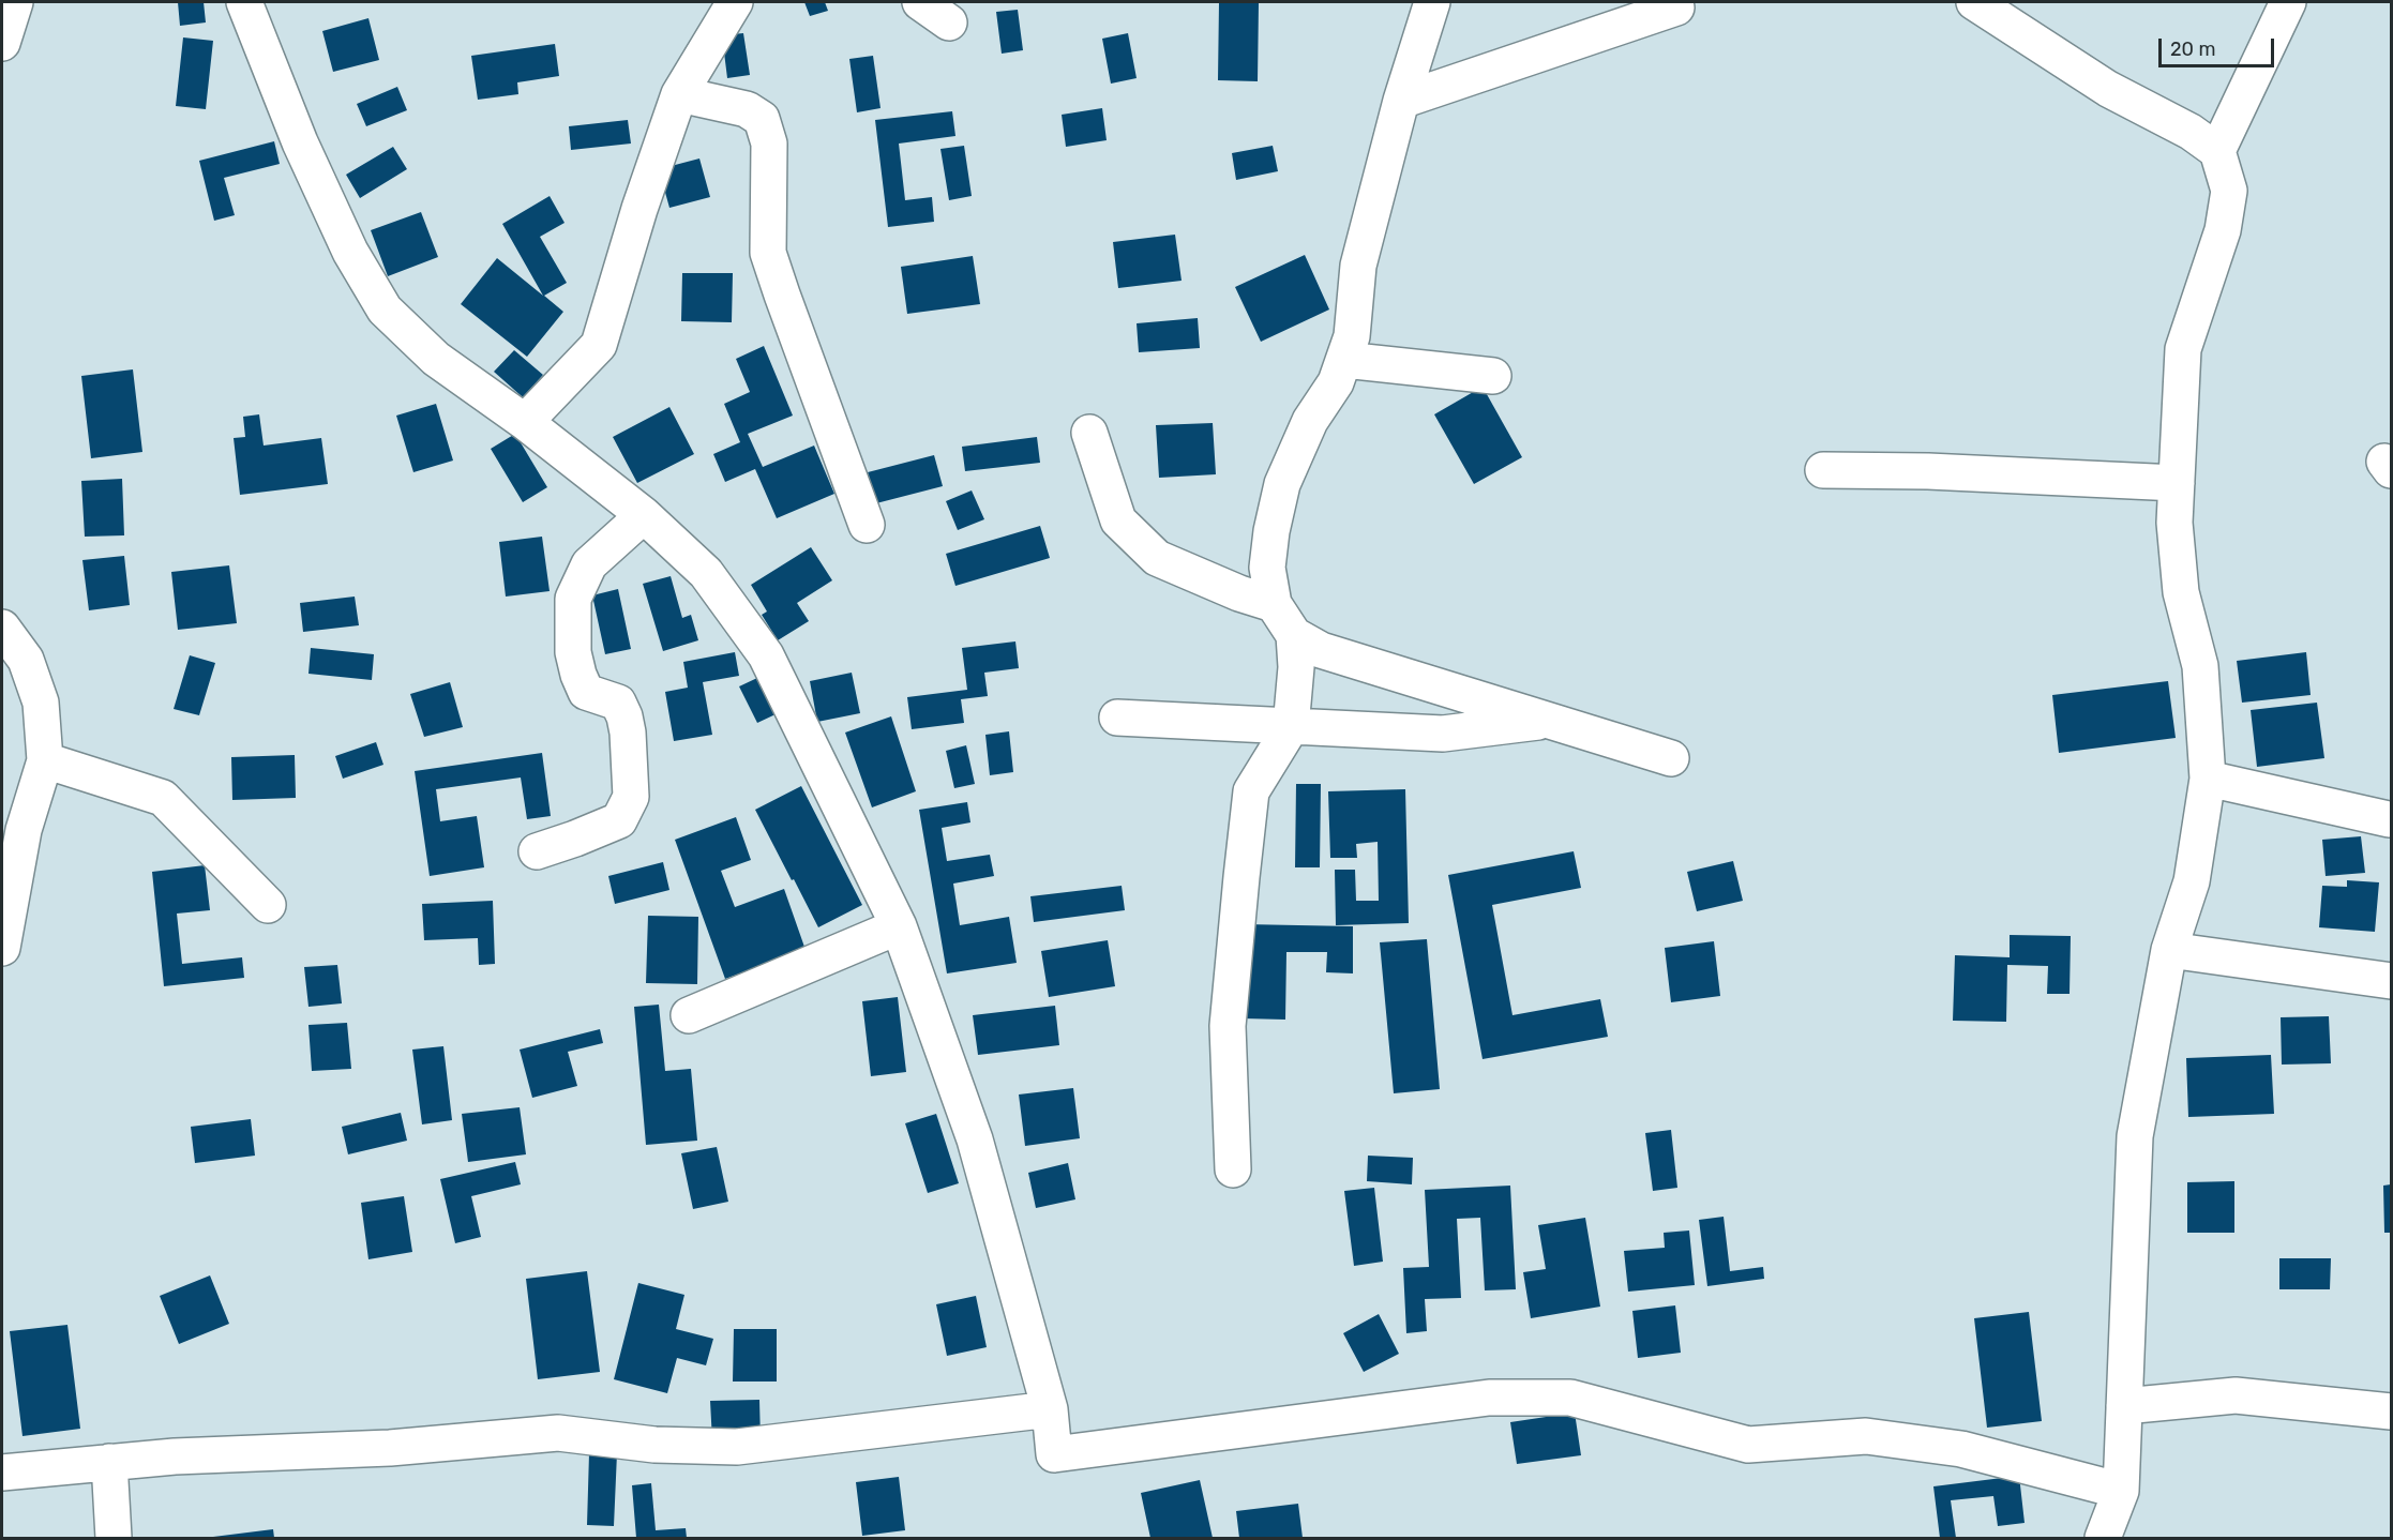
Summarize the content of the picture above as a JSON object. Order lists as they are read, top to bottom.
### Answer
{
  "scale_bar": "20 m"
}
